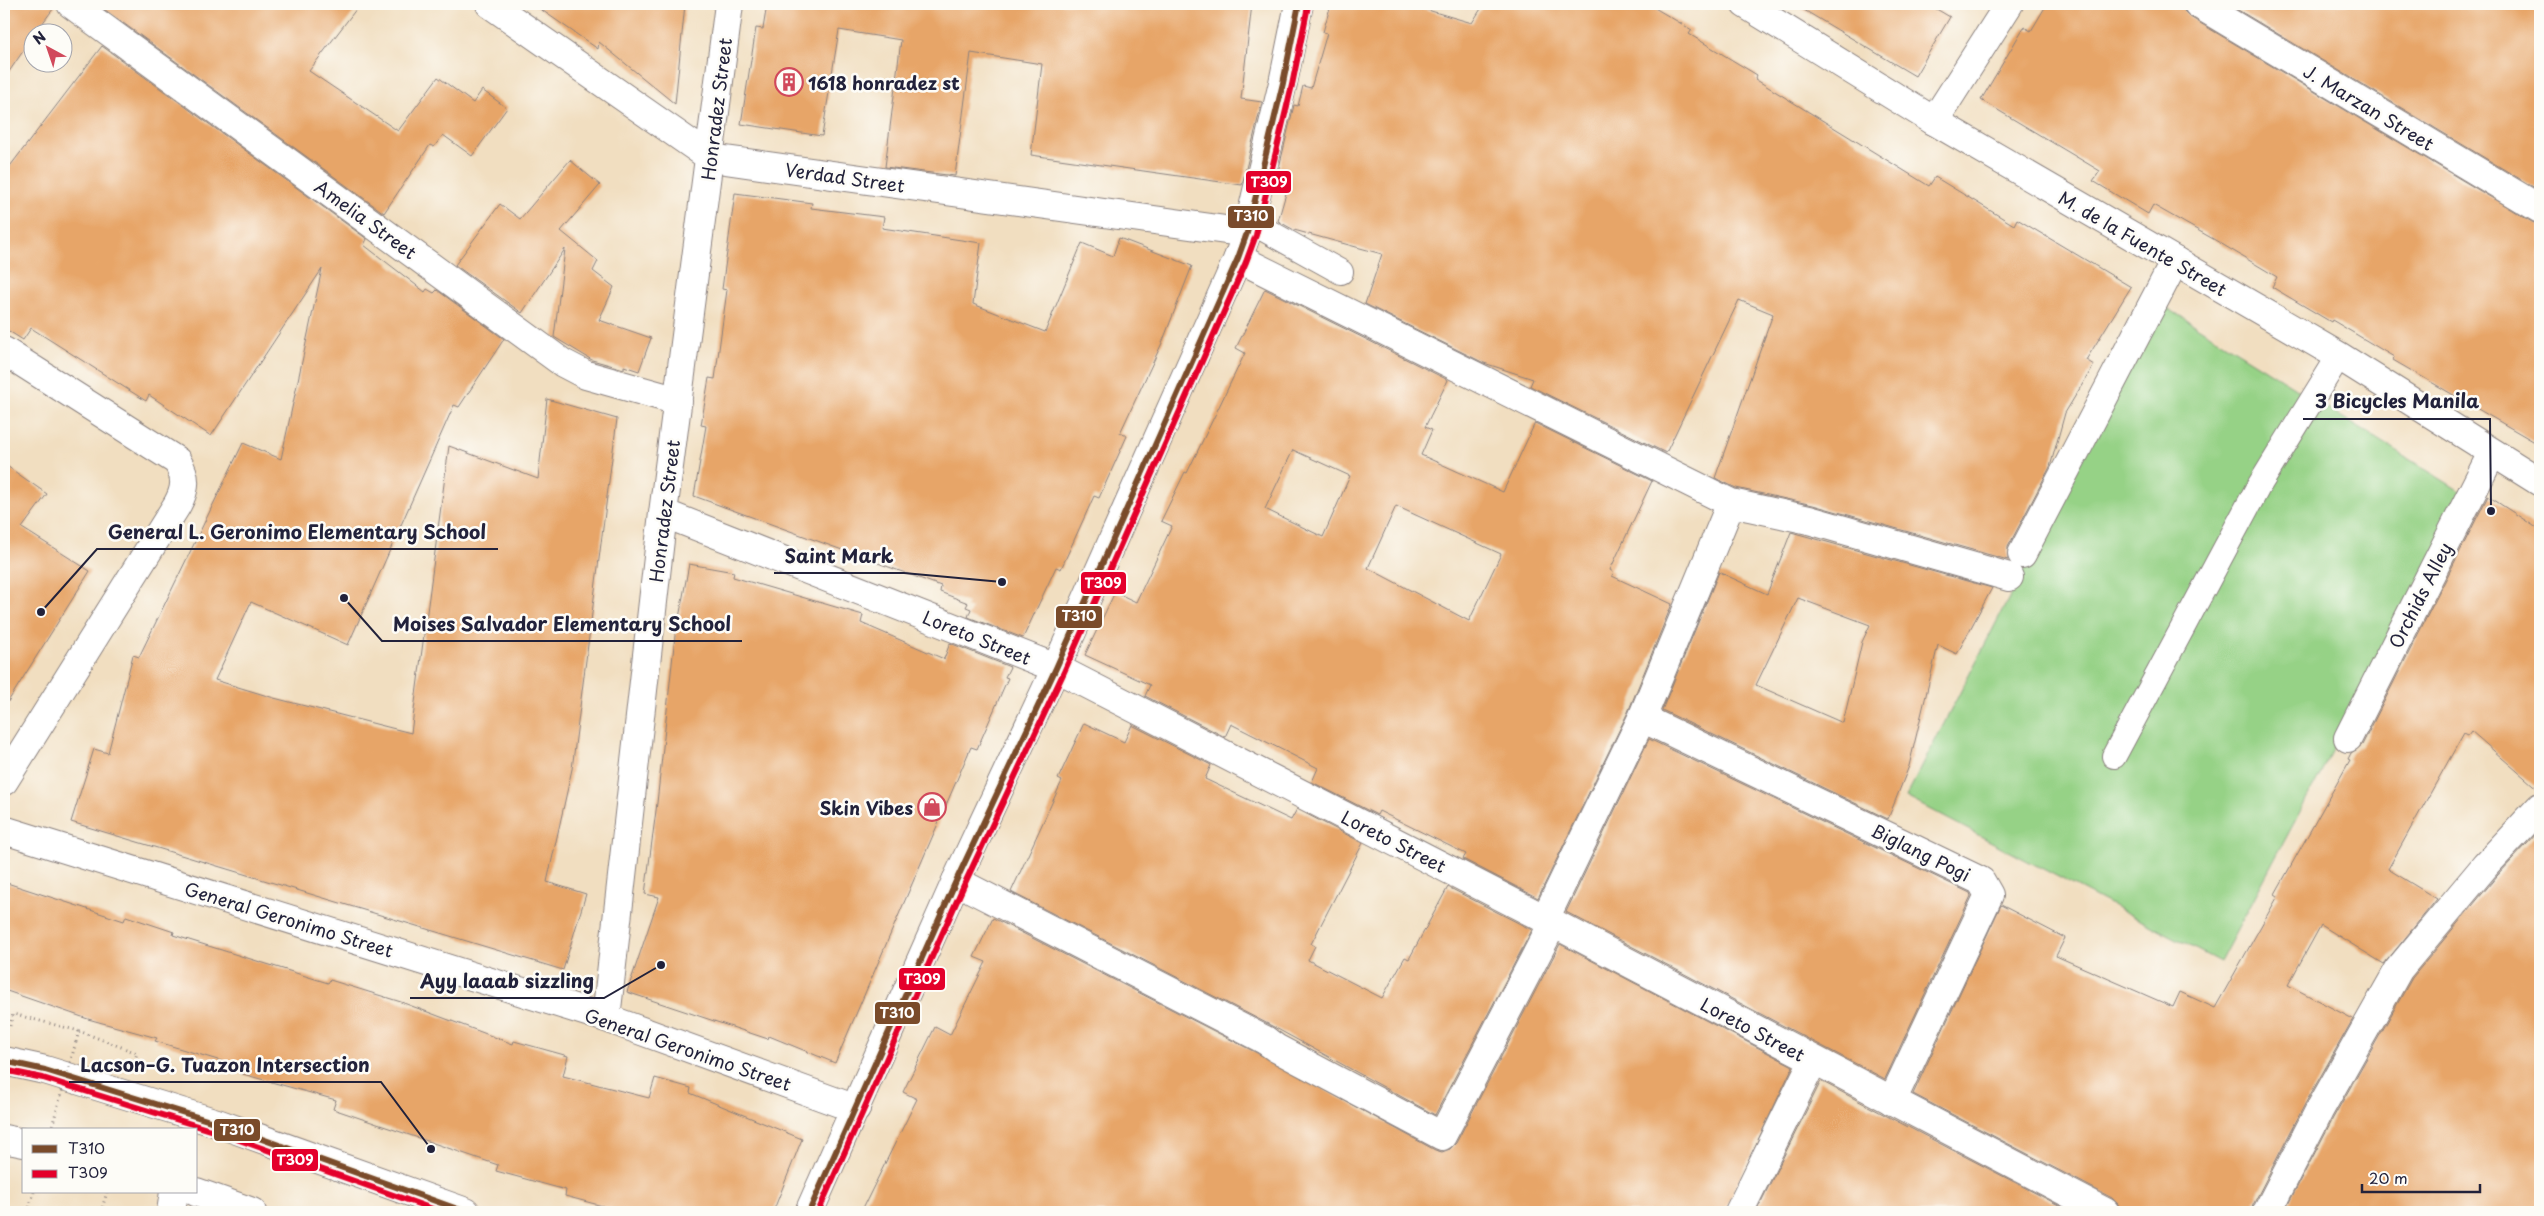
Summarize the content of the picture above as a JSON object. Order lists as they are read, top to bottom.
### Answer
{
  "streets": {
    "street": [
      "J. Marzan Street",
      "Honradez Street",
      "Verdad Street",
      "Amelia Street",
      "M. de la Fuente Street",
      "Orchids Alley",
      "Loreto Street",
      "Biglang Pogi",
      "General Geronimo Street"
    ]
  },
  "crossings": [
    ["Honradez Street", "Verdad Street"],
    ["Honradez Street", "Amelia Street"],
    ["Honradez Street", "Loreto Street"],
    ["Honradez Street", "General Geronimo Street"],
    ["Verdad Street", "M. de la Fuente Street"],
    ["M. de la Fuente Street", "Orchids Alley"],
    ["Loreto Street", "Biglang Pogi"]
  ],
  "places": {
    "building": ["1618 honradez st"],
    "other": [
      "3 Bicycles Manila",
      "Saint Mark",
      "Moises Salvador Elementary School",
      "General L. Geronimo Elementary School",
      "Ayy laaab sizzling",
      "Lacson–G. Tuazon Intersection"
    ],
    "shop": ["Skin Vibes"]
  },
  "lines": ["transit line T310", "transit line T309"],
  "legend": ["T310", "T309"],
  "scale_bar": "20 m",
  "north": "top left"
}
